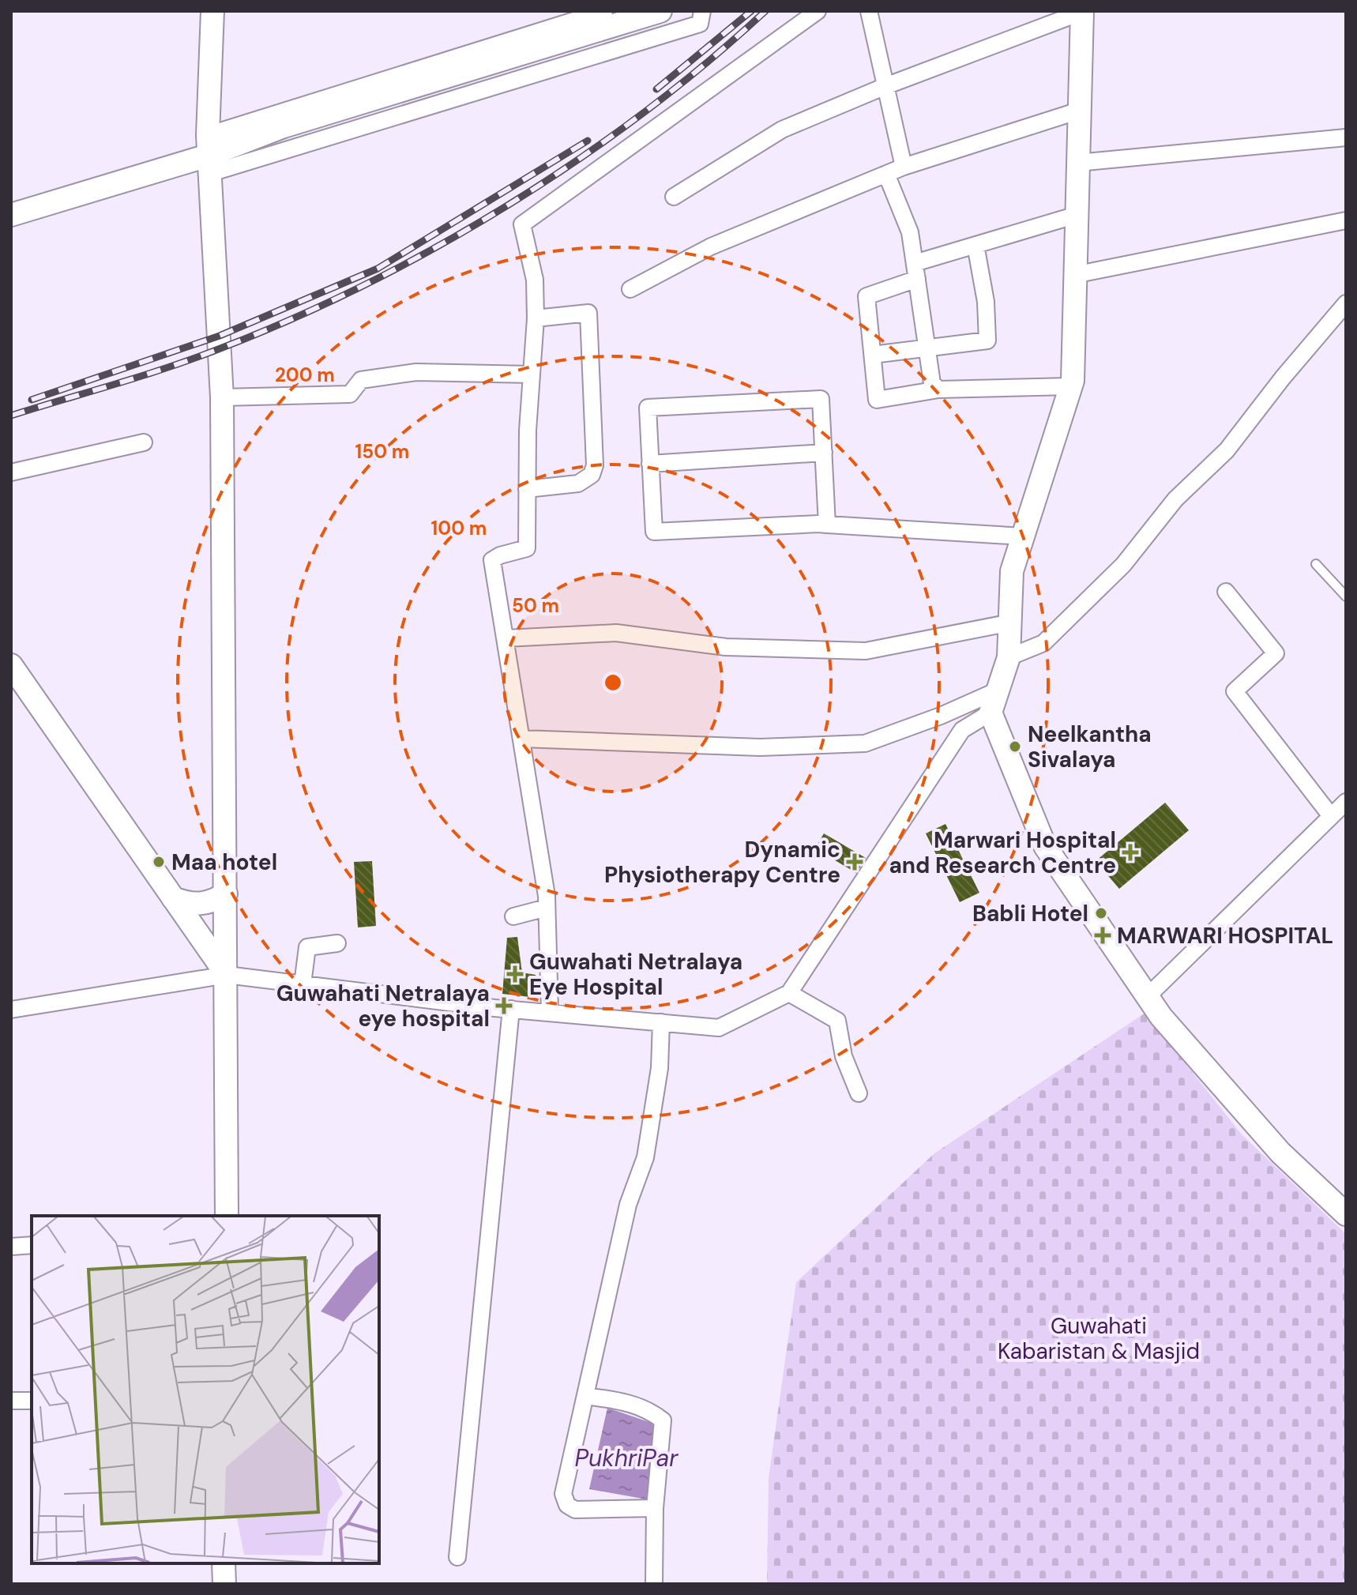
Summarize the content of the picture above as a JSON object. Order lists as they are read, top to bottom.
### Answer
{
  "water": ["PukhriPar"],
  "parks": ["Guwahati Kabaristan & Masjid"],
  "places": {
    "other": ["Neelkantha Sivalaya", "Maa hotel", "Babli Hotel"],
    "health": [
      "Marwari Hospital and Research Centre",
      "Dynamic Physiotherapy Centre",
      "MARWARI HOSPITAL",
      "Guwahati Netralaya Eye Hospital",
      "Guwahati Netralaya eye hospital"
    ]
  },
  "rings": [
    "200 m",
    "150 m",
    "100 m",
    "50 m"
  ]
}
